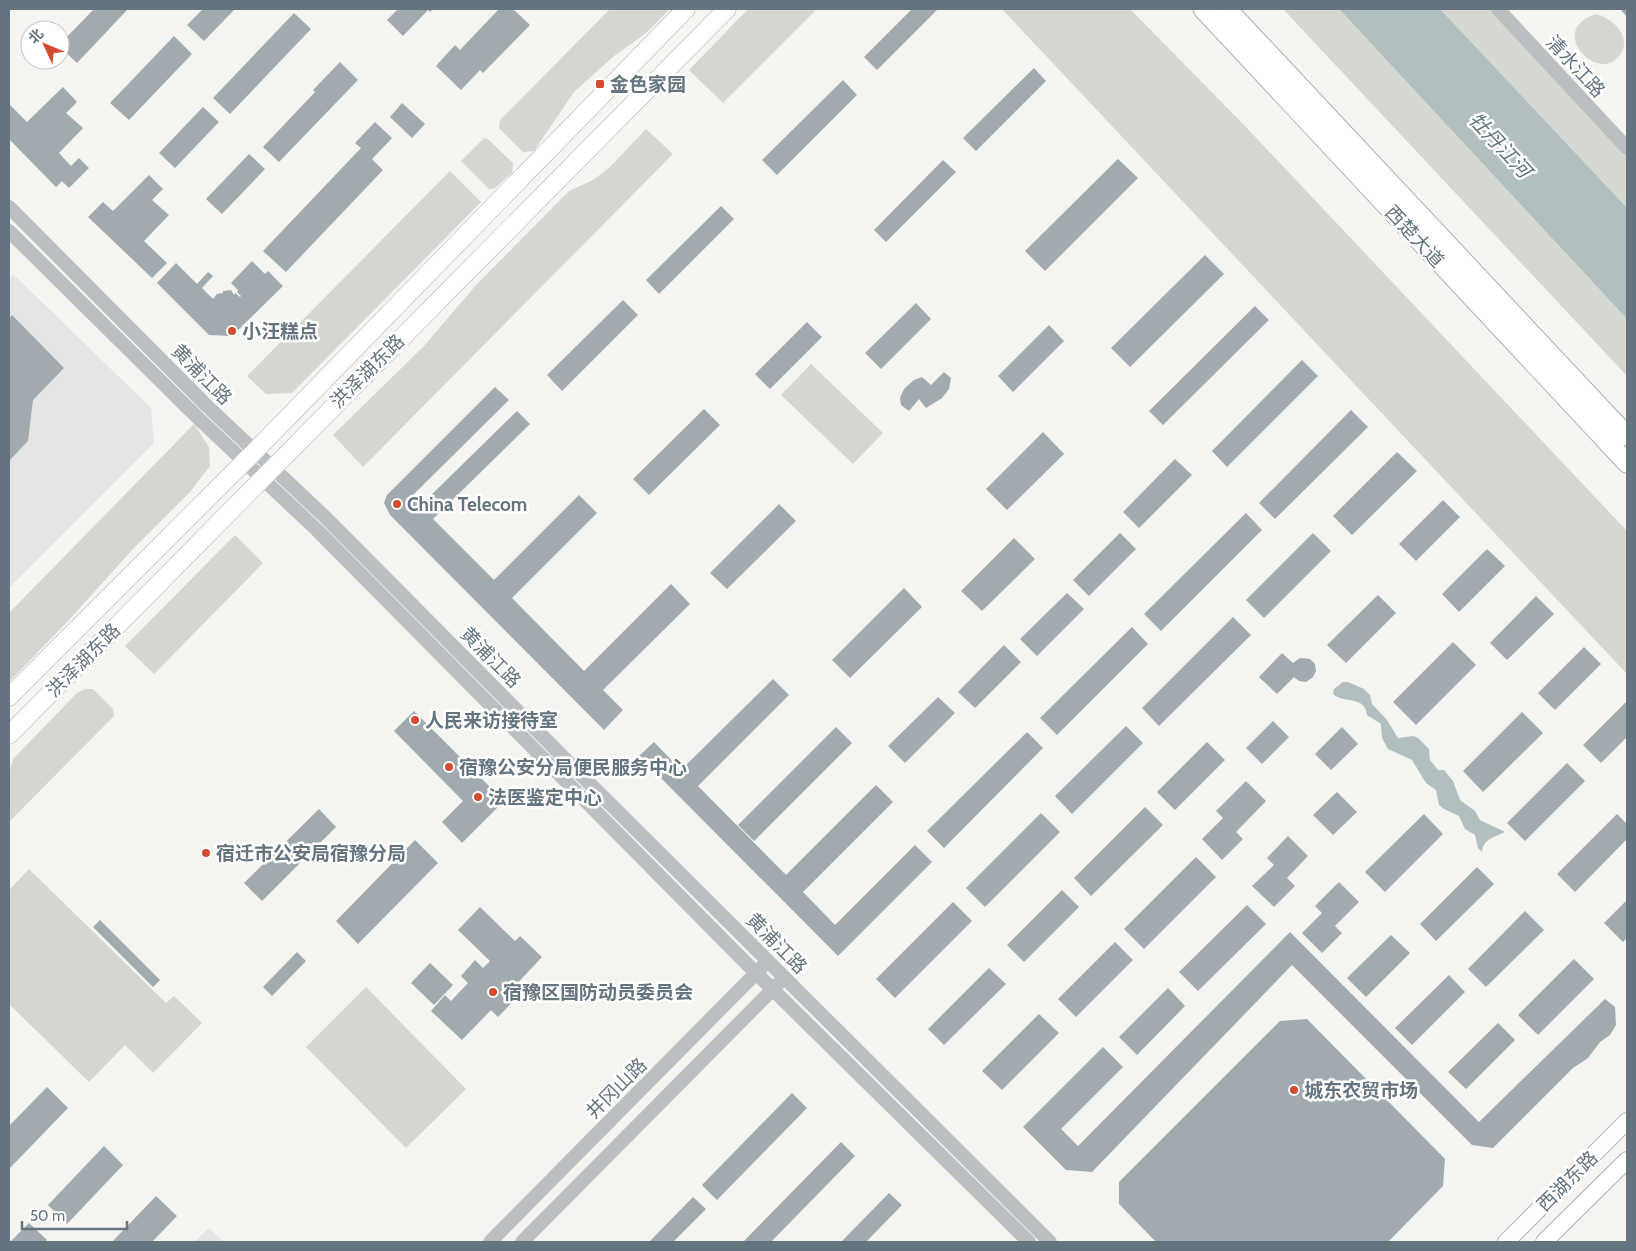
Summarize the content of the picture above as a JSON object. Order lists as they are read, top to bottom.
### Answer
{
  "streets": {
    "highway": ["西楚大道"],
    "main road": ["洪泽湖东路", "西湖东路"],
    "street": ["清水江路", "黄浦江路", "井冈山路"]
  },
  "crossings": [
    ["洪泽湖东路", "黄浦江路"],
    ["黄浦江路", "井冈山路"]
  ],
  "water": ["牡丹江河"],
  "places": {
    "transit": ["金色家园"],
    "other": [
      "小汪糕点",
      "China Telecom",
      "人民来访接待室",
      "宿豫公安分局便民服务中心",
      "法医鉴定中心",
      "宿迁市公安局宿豫分局",
      "宿豫区国防动员委员会",
      "城东农贸市场"
    ]
  },
  "scale_bar": "50 m",
  "north": "top left"
}
